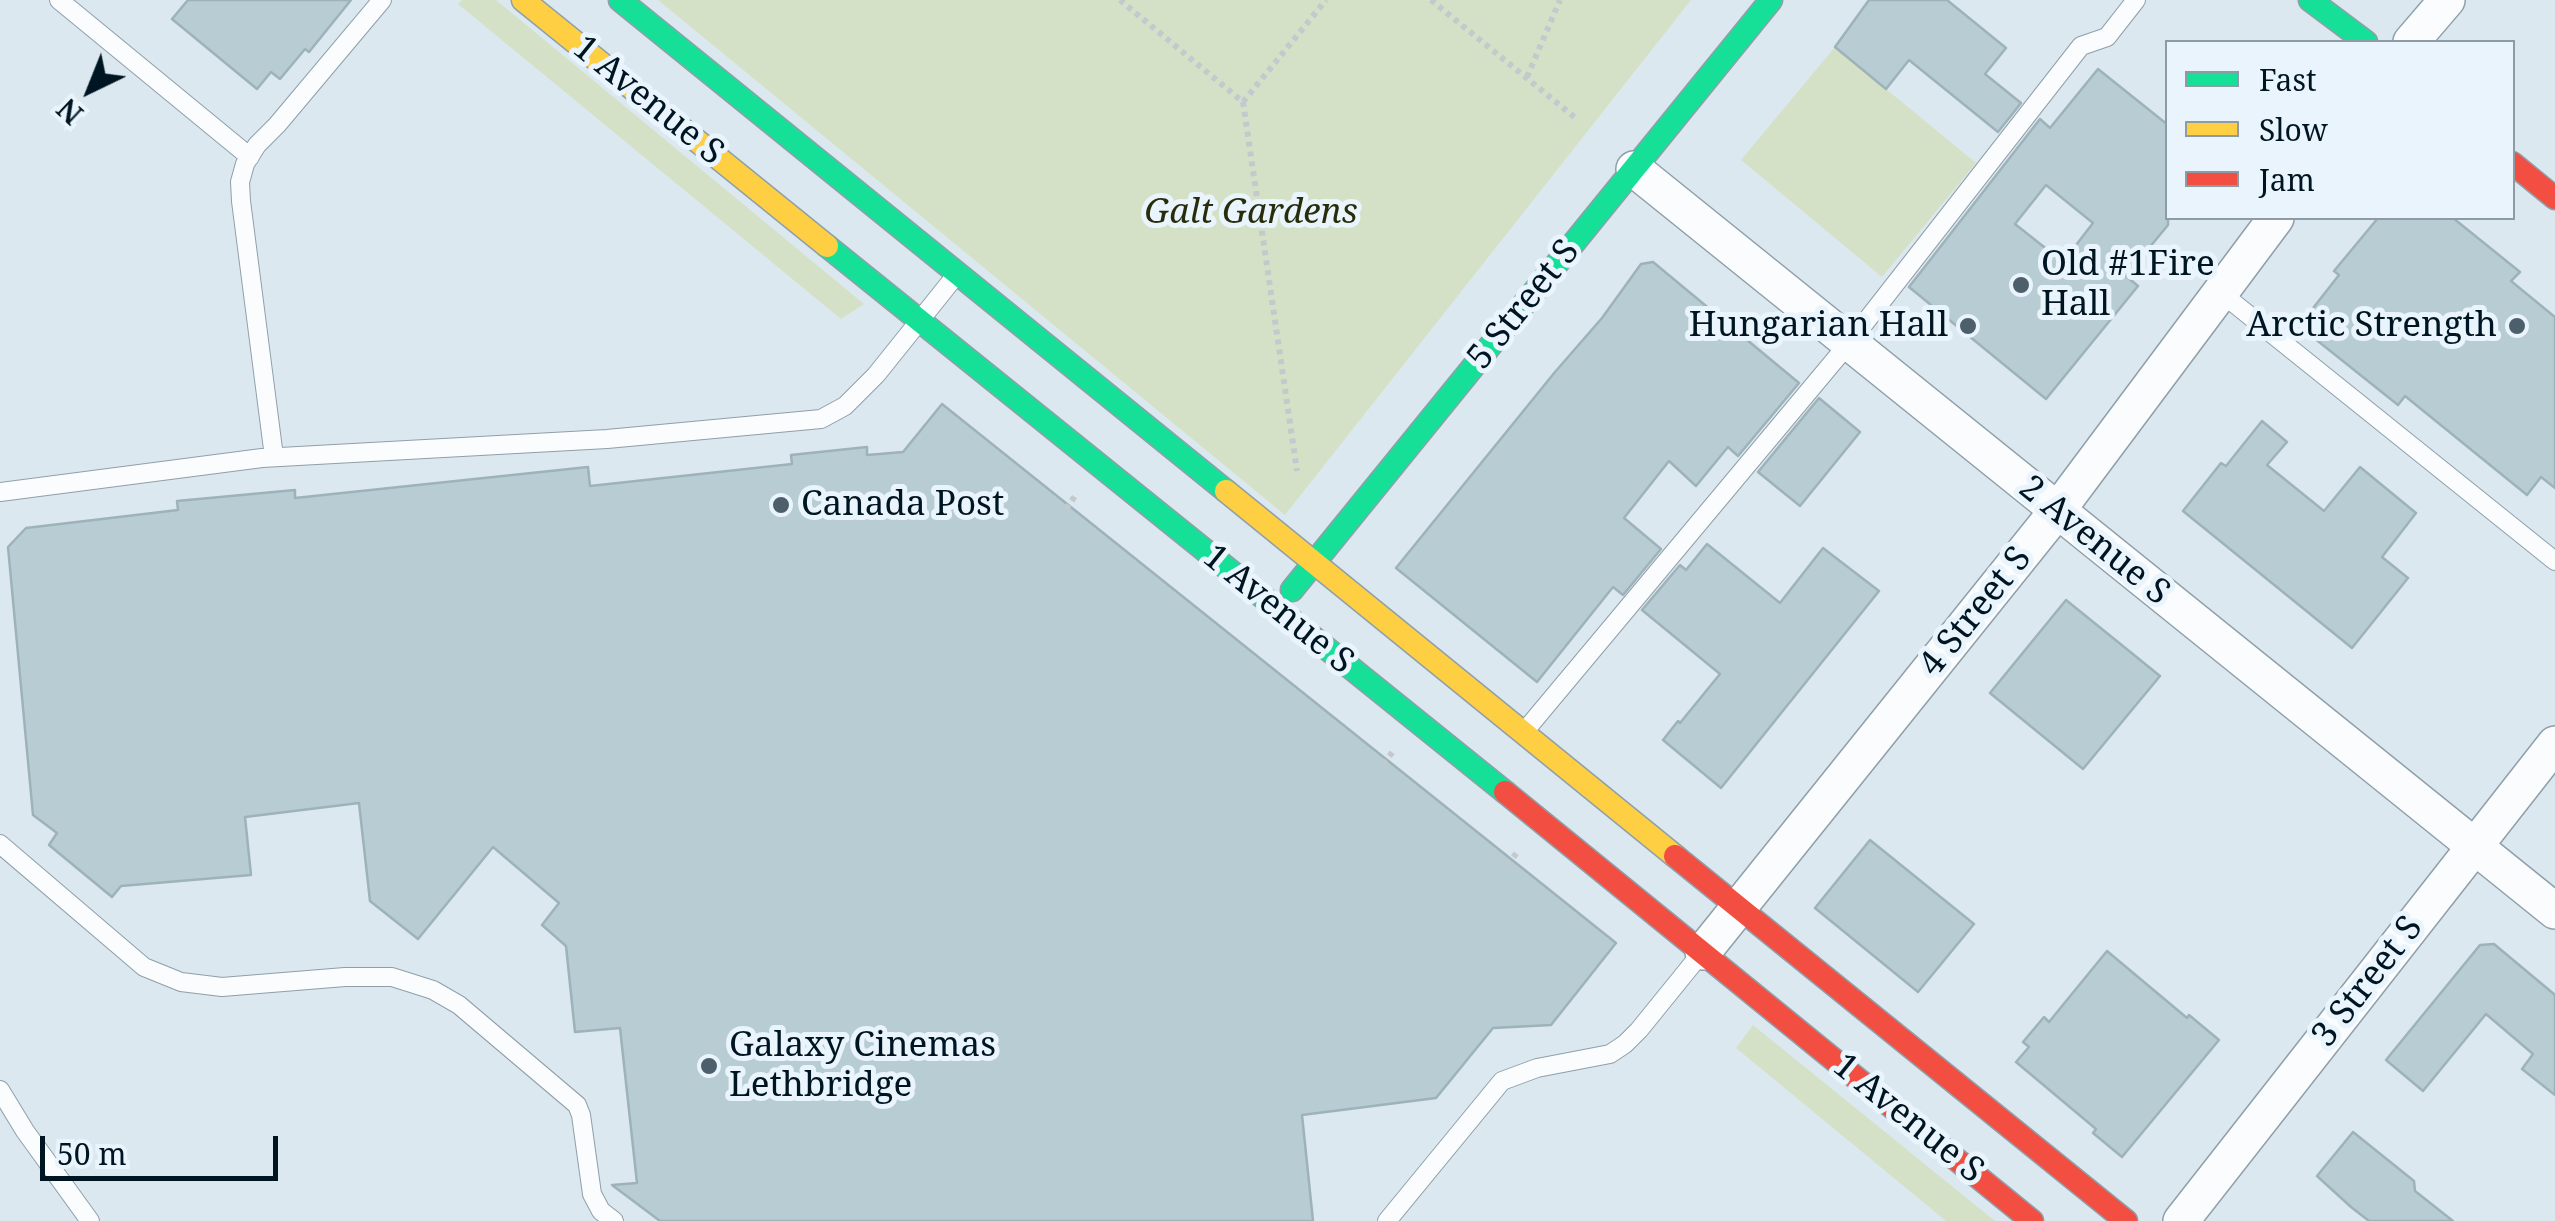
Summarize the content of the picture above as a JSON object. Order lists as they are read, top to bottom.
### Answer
{
  "streets": {
    "street": [
      "1 Avenue S",
      "5 Street S",
      "2 Avenue S",
      "4 Street S",
      "3 Street S"
    ]
  },
  "crossings": [
    ["1 Avenue S", "5 Street S"],
    ["1 Avenue S", "4 Street S"],
    ["5 Street S", "2 Avenue S"],
    ["2 Avenue S", "4 Street S"],
    ["2 Avenue S", "3 Street S"]
  ],
  "parks": ["Galt Gardens"],
  "places": [
    "Old #1Fire Hall",
    "Hungarian Hall",
    "Arctic Strength",
    "Canada Post",
    "Galaxy Cinemas Lethbridge"
  ],
  "legend": ["Fast", "Slow", "Jam"],
  "scale_bar": "50 m",
  "north": "bottom left"
}
